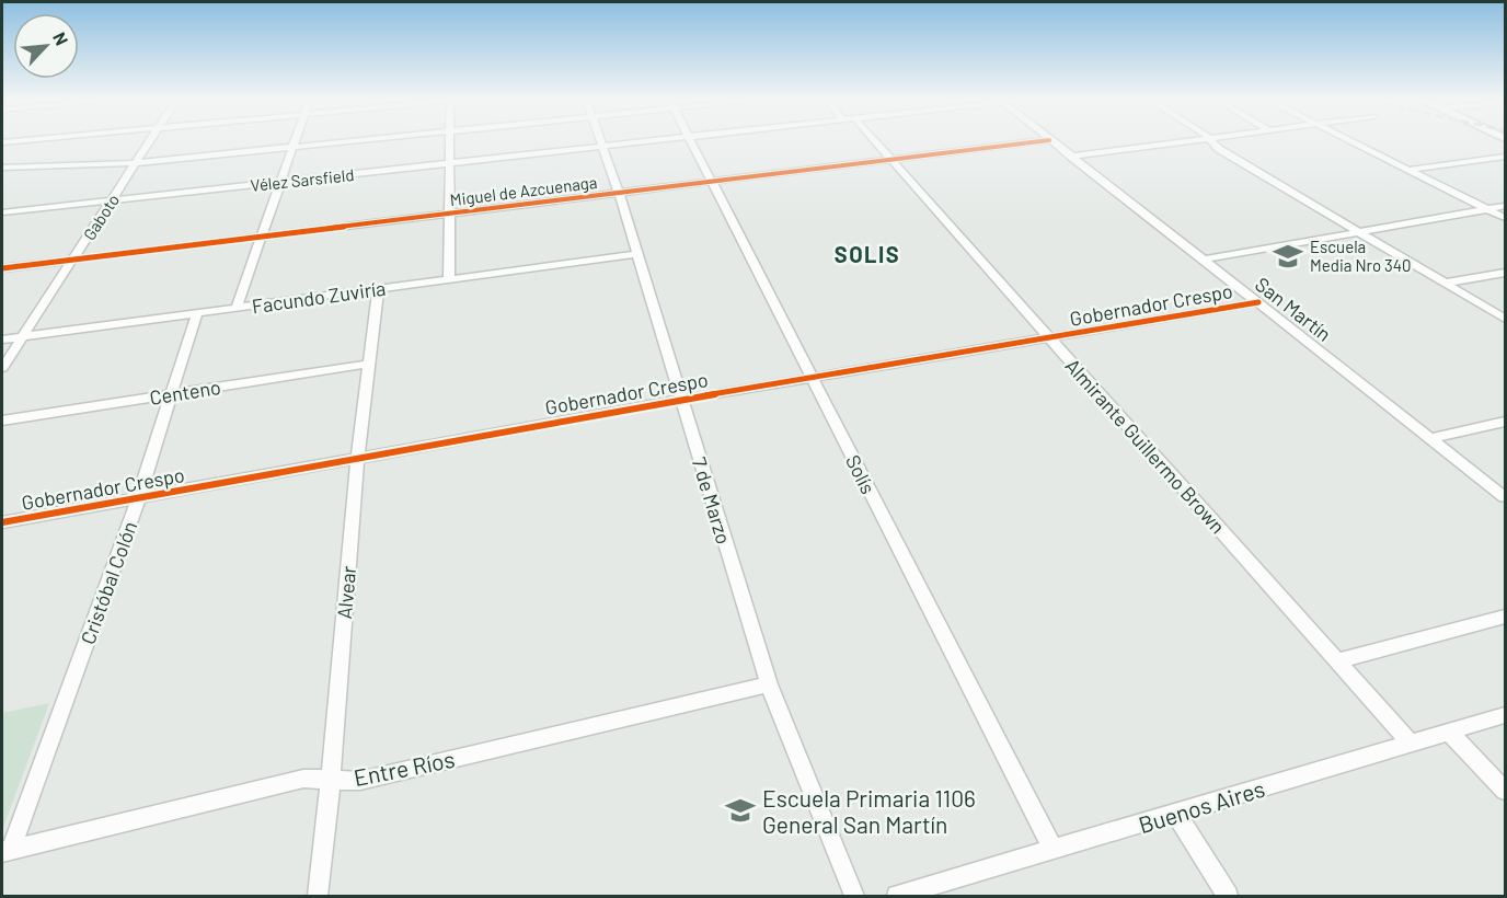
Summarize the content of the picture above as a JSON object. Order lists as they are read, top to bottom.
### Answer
{
  "streets": {
    "street": [
      "Vélez Sarsfield",
      "Miguel de Azcuenaga",
      "Gaboto",
      "Facundo Zuviría",
      "Gobernador Crespo",
      "San Martín",
      "Centeno",
      "Almirante Guillermo Brown",
      "Solís",
      "7 de Marzo",
      "Cristóbal Colón",
      "Alvear",
      "Entre Ríos",
      "Buenos Aires"
    ]
  },
  "crossings": [
    ["Vélez Sarsfield", "Gaboto"],
    ["Vélez Sarsfield", "7 de Marzo"],
    ["Miguel de Azcuenaga", "Gaboto"],
    ["Miguel de Azcuenaga", "Almirante Guillermo Brown"],
    ["Miguel de Azcuenaga", "Solís"],
    ["Miguel de Azcuenaga", "7 de Marzo"],
    ["Gaboto", "Facundo Zuviría"],
    ["Facundo Zuviría", "7 de Marzo"],
    ["Facundo Zuviría", "Cristóbal Colón"],
    ["Facundo Zuviría", "Alvear"],
    ["Gobernador Crespo", "San Martín"],
    ["Gobernador Crespo", "Almirante Guillermo Brown"],
    ["Gobernador Crespo", "Solís"],
    ["Gobernador Crespo", "7 de Marzo"],
    ["Gobernador Crespo", "Cristóbal Colón"],
    ["Gobernador Crespo", "Alvear"],
    ["Centeno", "Cristóbal Colón"],
    ["Centeno", "Alvear"],
    ["Almirante Guillermo Brown", "Buenos Aires"],
    ["Solís", "Buenos Aires"],
    ["7 de Marzo", "Entre Ríos"],
    ["Cristóbal Colón", "Entre Ríos"],
    ["Alvear", "Entre Ríos"]
  ],
  "districts": ["SOLIS"],
  "places": {
    "school or university": ["Escuela Media Nro 340", "Escuela Primaria 1106 General San Martín"]
  },
  "north": "top right"
}
